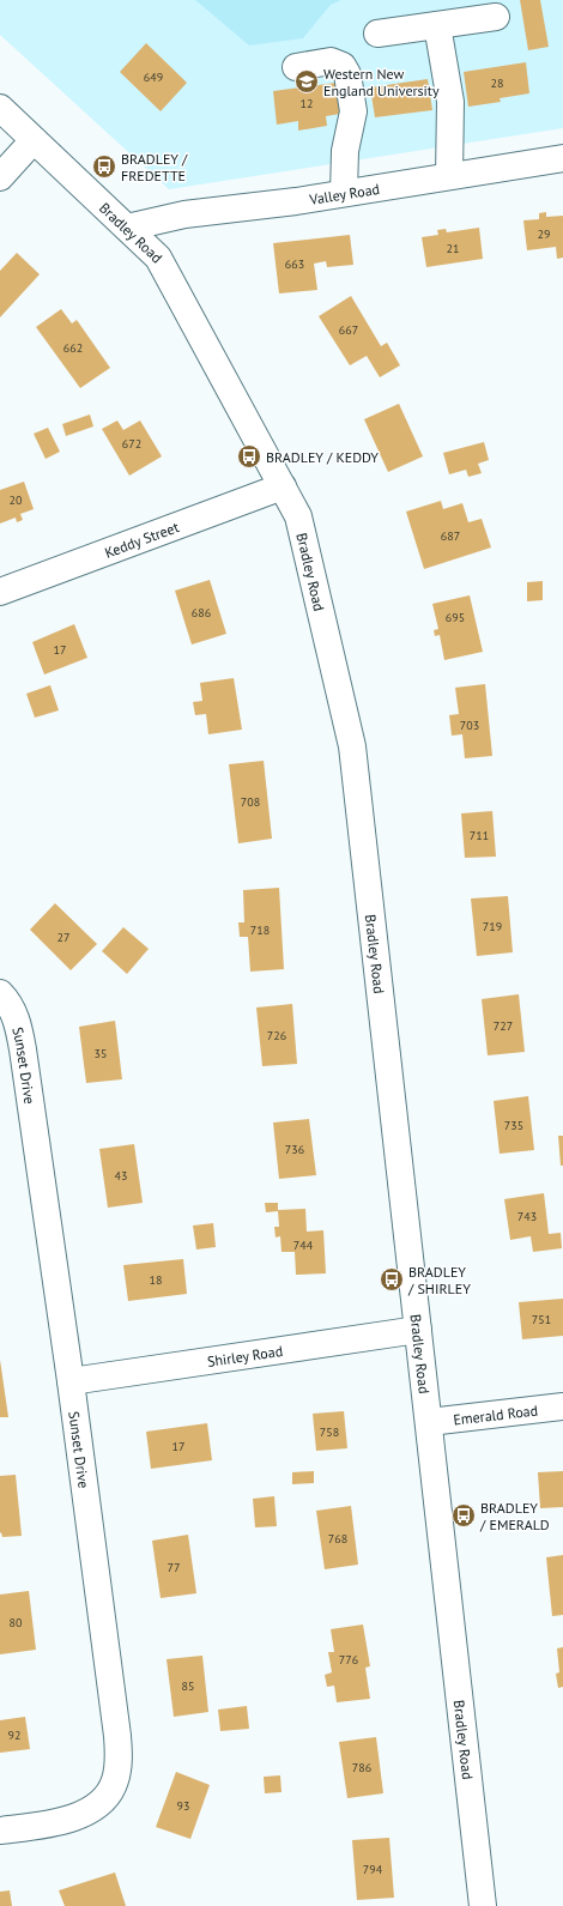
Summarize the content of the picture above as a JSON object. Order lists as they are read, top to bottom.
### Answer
{
  "streets": {
    "street": [
      "Valley Road",
      "Bradley Road",
      "Keddy Street",
      "Sunset Drive",
      "Shirley Road",
      "Emerald Road"
    ]
  },
  "crossings": [
    ["Valley Road", "Bradley Road"],
    ["Bradley Road", "Keddy Street"],
    ["Bradley Road", "Shirley Road"],
    ["Bradley Road", "Emerald Road"],
    ["Sunset Drive", "Shirley Road"]
  ],
  "places": {
    "school or university": ["Western New England University"],
    "bus stop": [
      "BRADLEY / FREDETTE",
      "BRADLEY / KEDDY",
      "BRADLEY / SHIRLEY",
      "BRADLEY / EMERALD"
    ]
  },
  "house_numbers": [
    "649",
    "28",
    "12",
    "29",
    "21",
    "663",
    "667",
    "662",
    "672",
    "20",
    "687",
    "686",
    "695",
    "17",
    "703",
    "708",
    "711",
    "719",
    "718",
    "27",
    "727",
    "726",
    "35",
    "735",
    "736",
    "43",
    "743",
    "744",
    "18",
    "751",
    "758",
    "17",
    "768",
    "77",
    "80",
    "776",
    "85",
    "92",
    "786",
    "93",
    "794"
  ]
}
